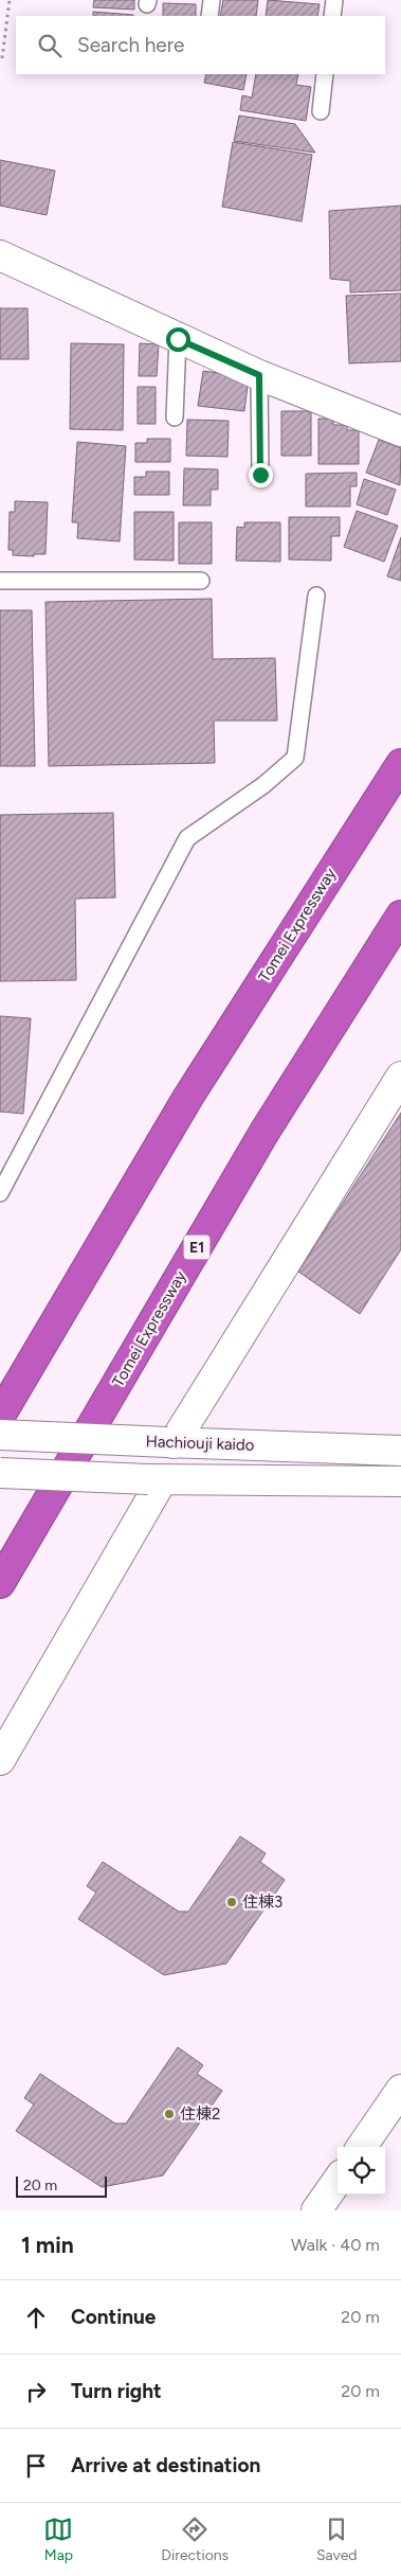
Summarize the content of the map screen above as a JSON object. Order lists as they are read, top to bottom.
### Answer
{
  "streets": {
    "highway": ["Tomei Expressway", "E1"],
    "street": ["Hachiouji kaido"]
  },
  "places": ["住棟3", "住棟2"],
  "scale_bar": "20 m",
  "page": {
    "search": "Search here",
    "scale": "20 m",
    "heading": ["1 min", "Walk · 40 m"],
    "list": [
      ["Continue", "20 m"],
      ["Turn right", "20 m"],
      "Arrive at destination"
    ],
    "nav": ["Map", "Directions", "Saved"]
  }
}
